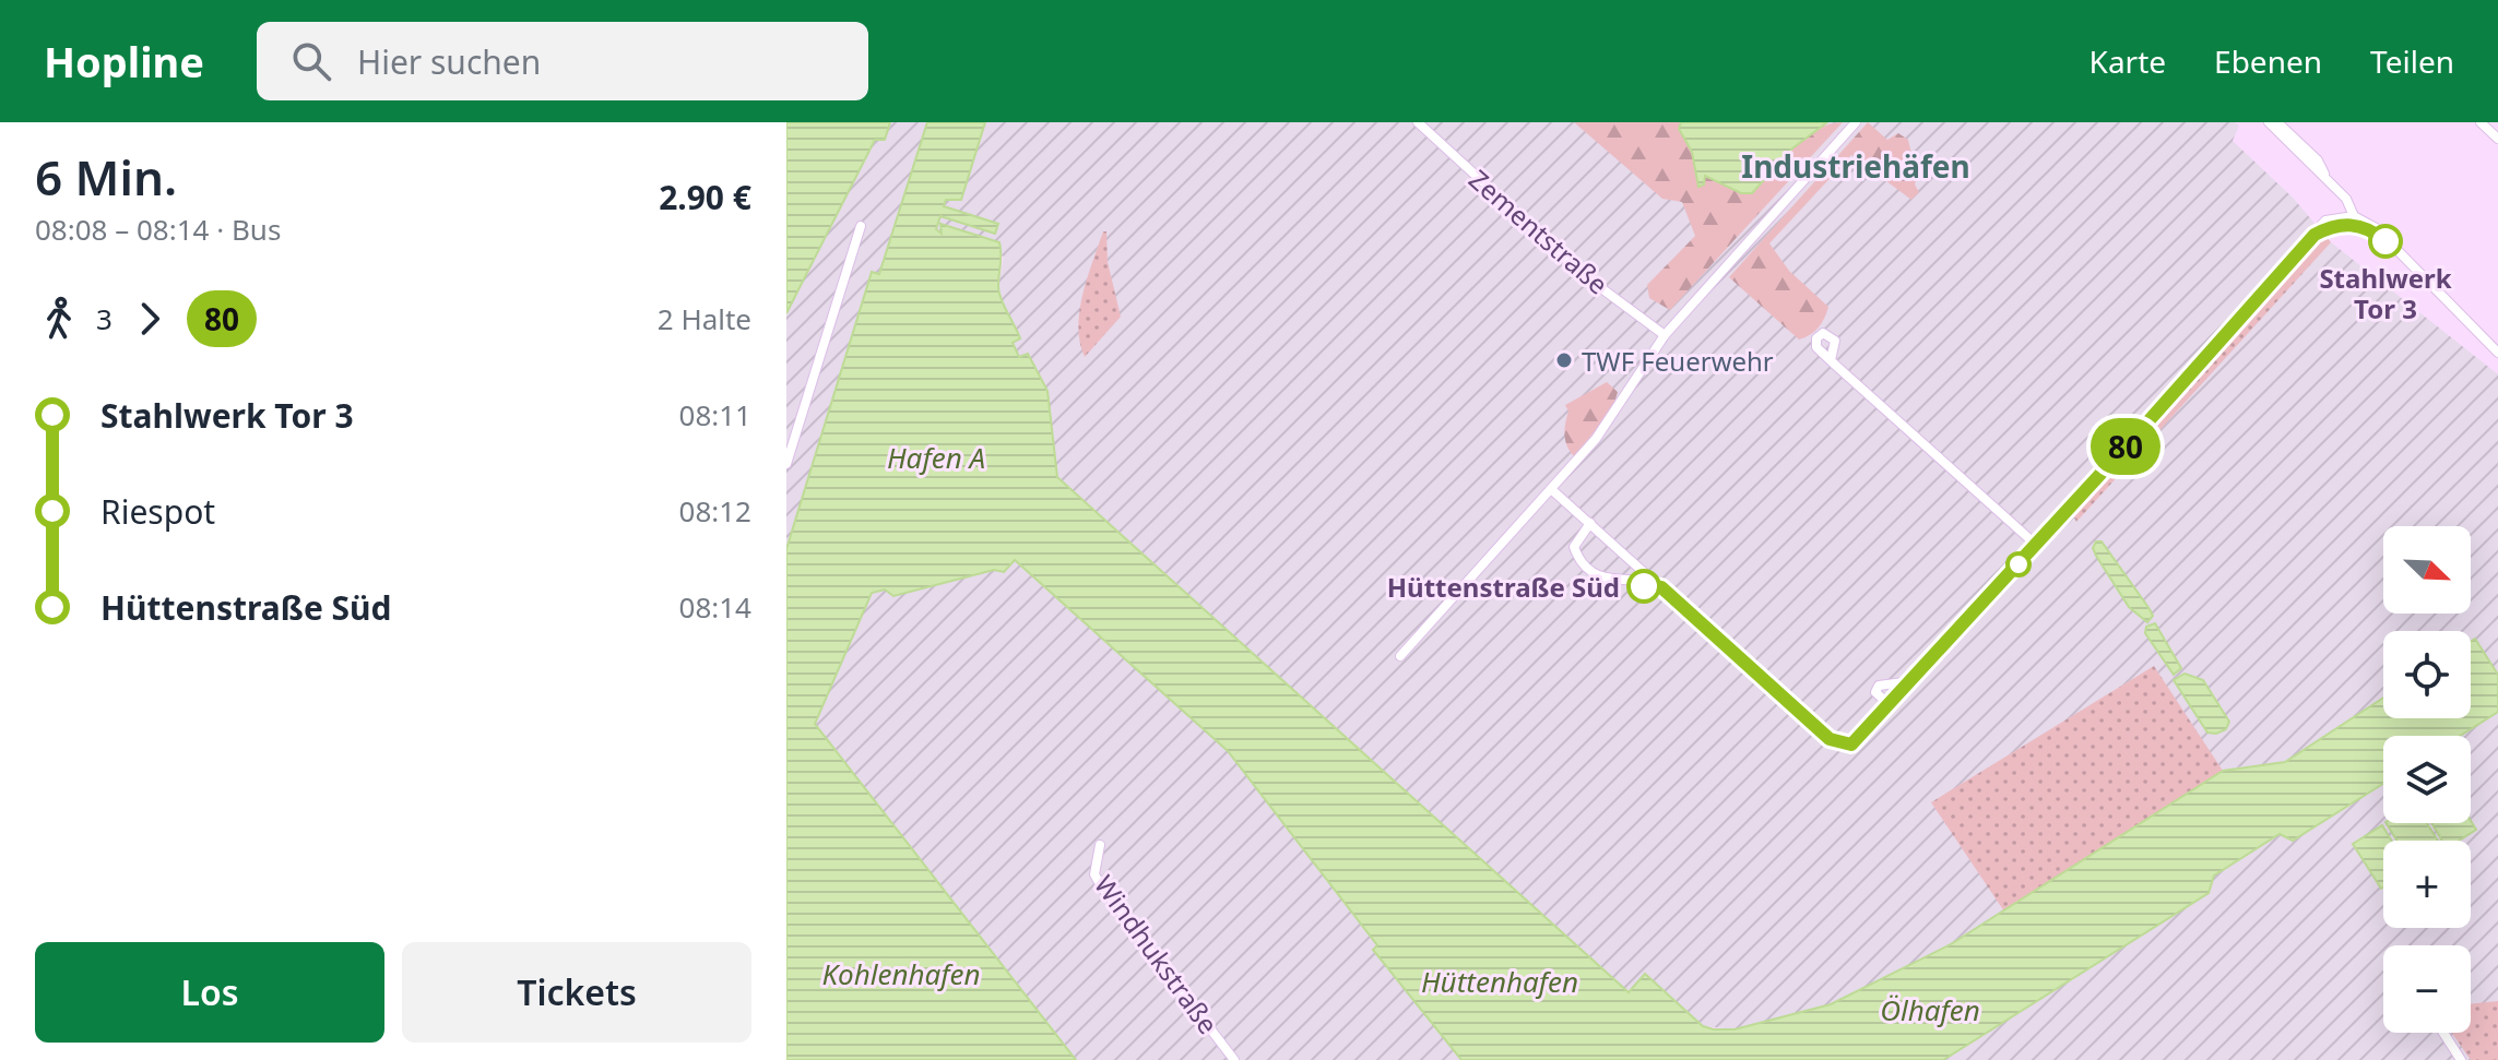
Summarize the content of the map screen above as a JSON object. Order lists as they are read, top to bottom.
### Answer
{
  "streets": {
    "street": ["Zementstraße", "Windhukstraße"]
  },
  "districts": ["Industriehäfen"],
  "water": [
    "Hafen A",
    "Kohlenhafen",
    "Hüttenhafen",
    "Ölhafen"
  ],
  "places": ["Stahlwerk Tor 3", "TWF Feuerwehr", "Hüttenstraße Süd"],
  "lines": ["bus line 80"],
  "north": "bottom right",
  "page": {
    "header": "Hopline",
    "search": "Hier suchen",
    "nav": ["Karte", "Ebenen", "Teilen"],
    "heading": ["6 Min.", "08:08 – 08:14 · Bus", "2.90 €"],
    "on_map": "80",
    "legs": ["3", "80", "2 Halte"],
    "list": [
      {
        "name": "Stahlwerk Tor 3",
        "value": "08:11"
      },
      {
        "name": "Riespot",
        "value": "08:12"
      },
      {
        "name": "Hüttenstraße Süd",
        "value": "08:14"
      }
    ],
    "map_buttons": ["+", "−"],
    "buttons": ["Los", "Tickets"]
  }
}
